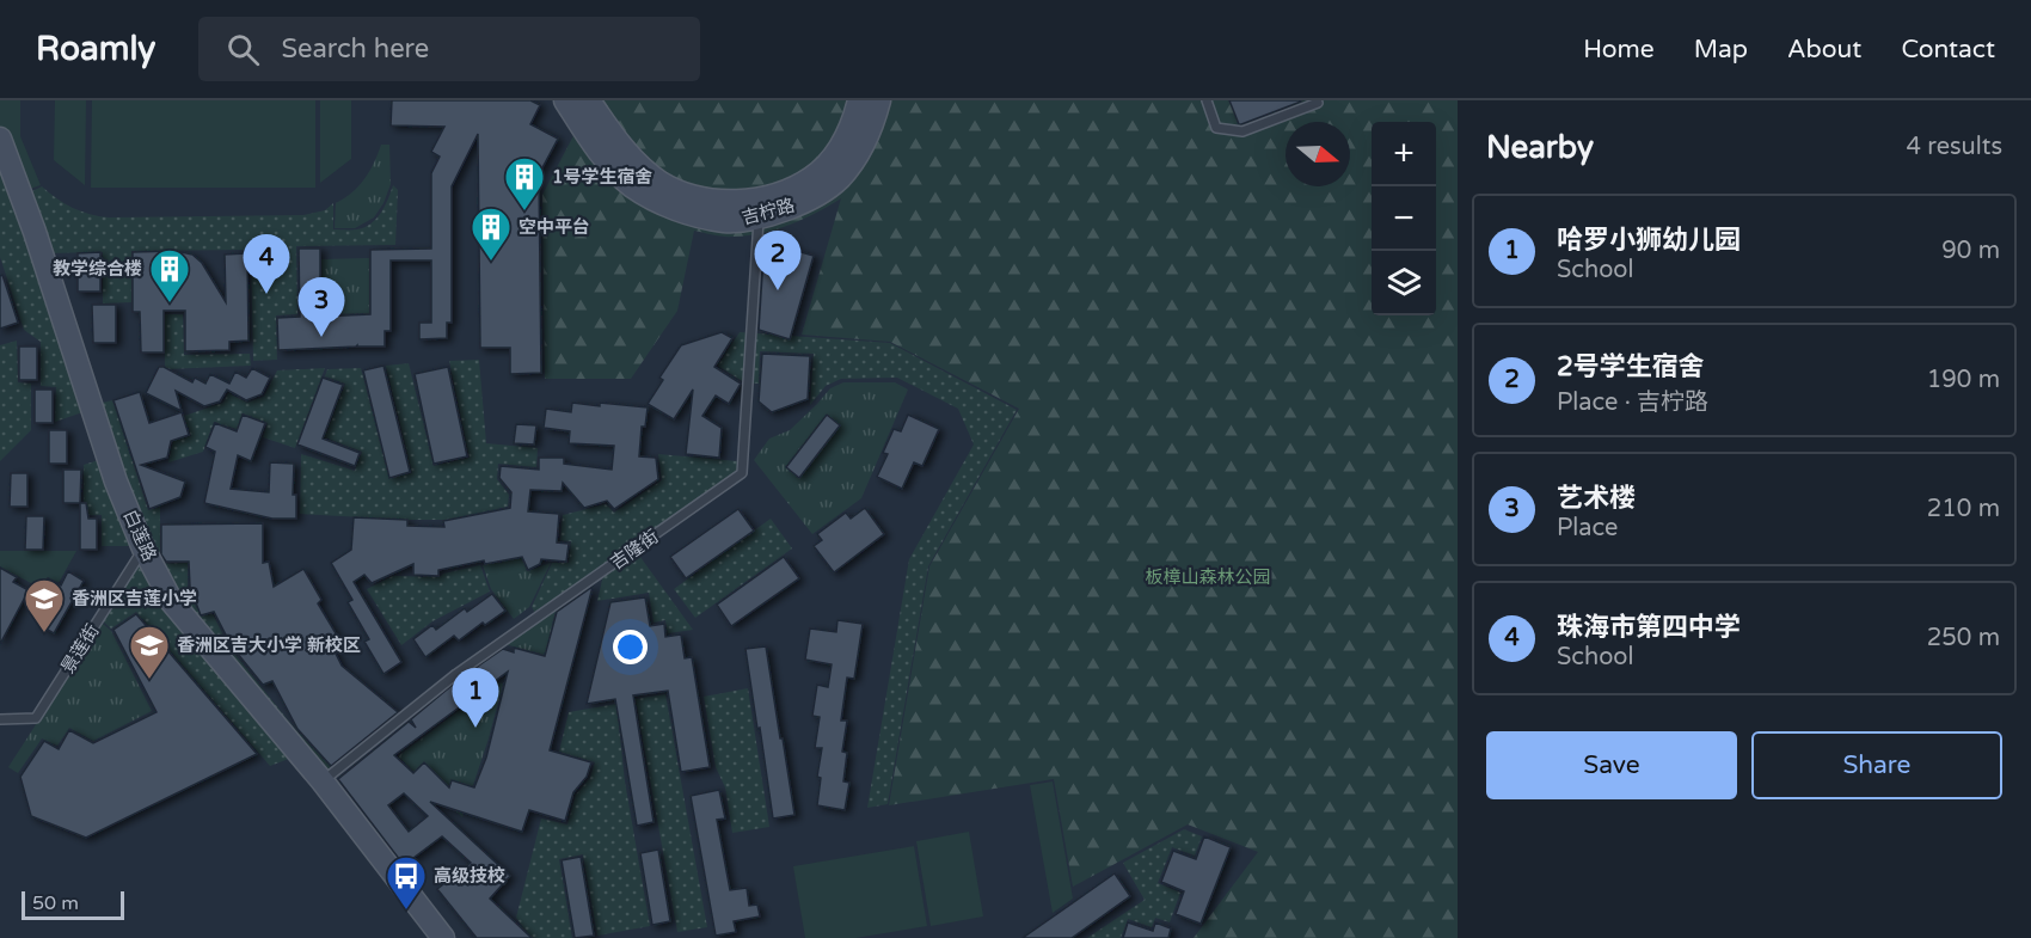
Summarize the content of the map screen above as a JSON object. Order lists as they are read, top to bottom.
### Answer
{
  "streets": {
    "main road": ["吉柠路", "白莲路"],
    "lane": ["吉隆街", "景莲街"]
  },
  "crossings": [
    ["吉柠路", "吉隆街"],
    ["白莲路", "吉隆街"],
    ["白莲路", "景莲街"]
  ],
  "parks": ["板樟山森林公园"],
  "places": {
    "building": ["1号学生宿舍", "空中平台", "教学综合楼"],
    "school or university": ["香洲区吉莲小学", "香洲区吉大小学 新校区"],
    "bus stop": ["高级技校"]
  },
  "scale_bar": "50 m",
  "north": "right",
  "page": {
    "header": "Roamly",
    "search": "Search here",
    "nav": [
      "Home",
      "Map",
      "About",
      "Contact"
    ],
    "heading": ["Nearby", "4 results"],
    "map_buttons": ["+", "−"],
    "list": [
      {
        "mark": "1",
        "name": "哈罗小狮幼儿园",
        "note": "School",
        "value": "90 m"
      },
      {
        "mark": "2",
        "name": "2号学生宿舍",
        "note": "Place · 吉柠路",
        "value": "190 m"
      },
      {
        "mark": "3",
        "name": "艺术楼",
        "note": "Place",
        "value": "210 m"
      },
      {
        "mark": "4",
        "name": "珠海市第四中学",
        "note": "School",
        "value": "250 m"
      }
    ],
    "pins": [
      "2",
      "4",
      "3",
      "1"
    ],
    "buttons": ["Save", "Share"],
    "scale": "50 m"
  }
}
